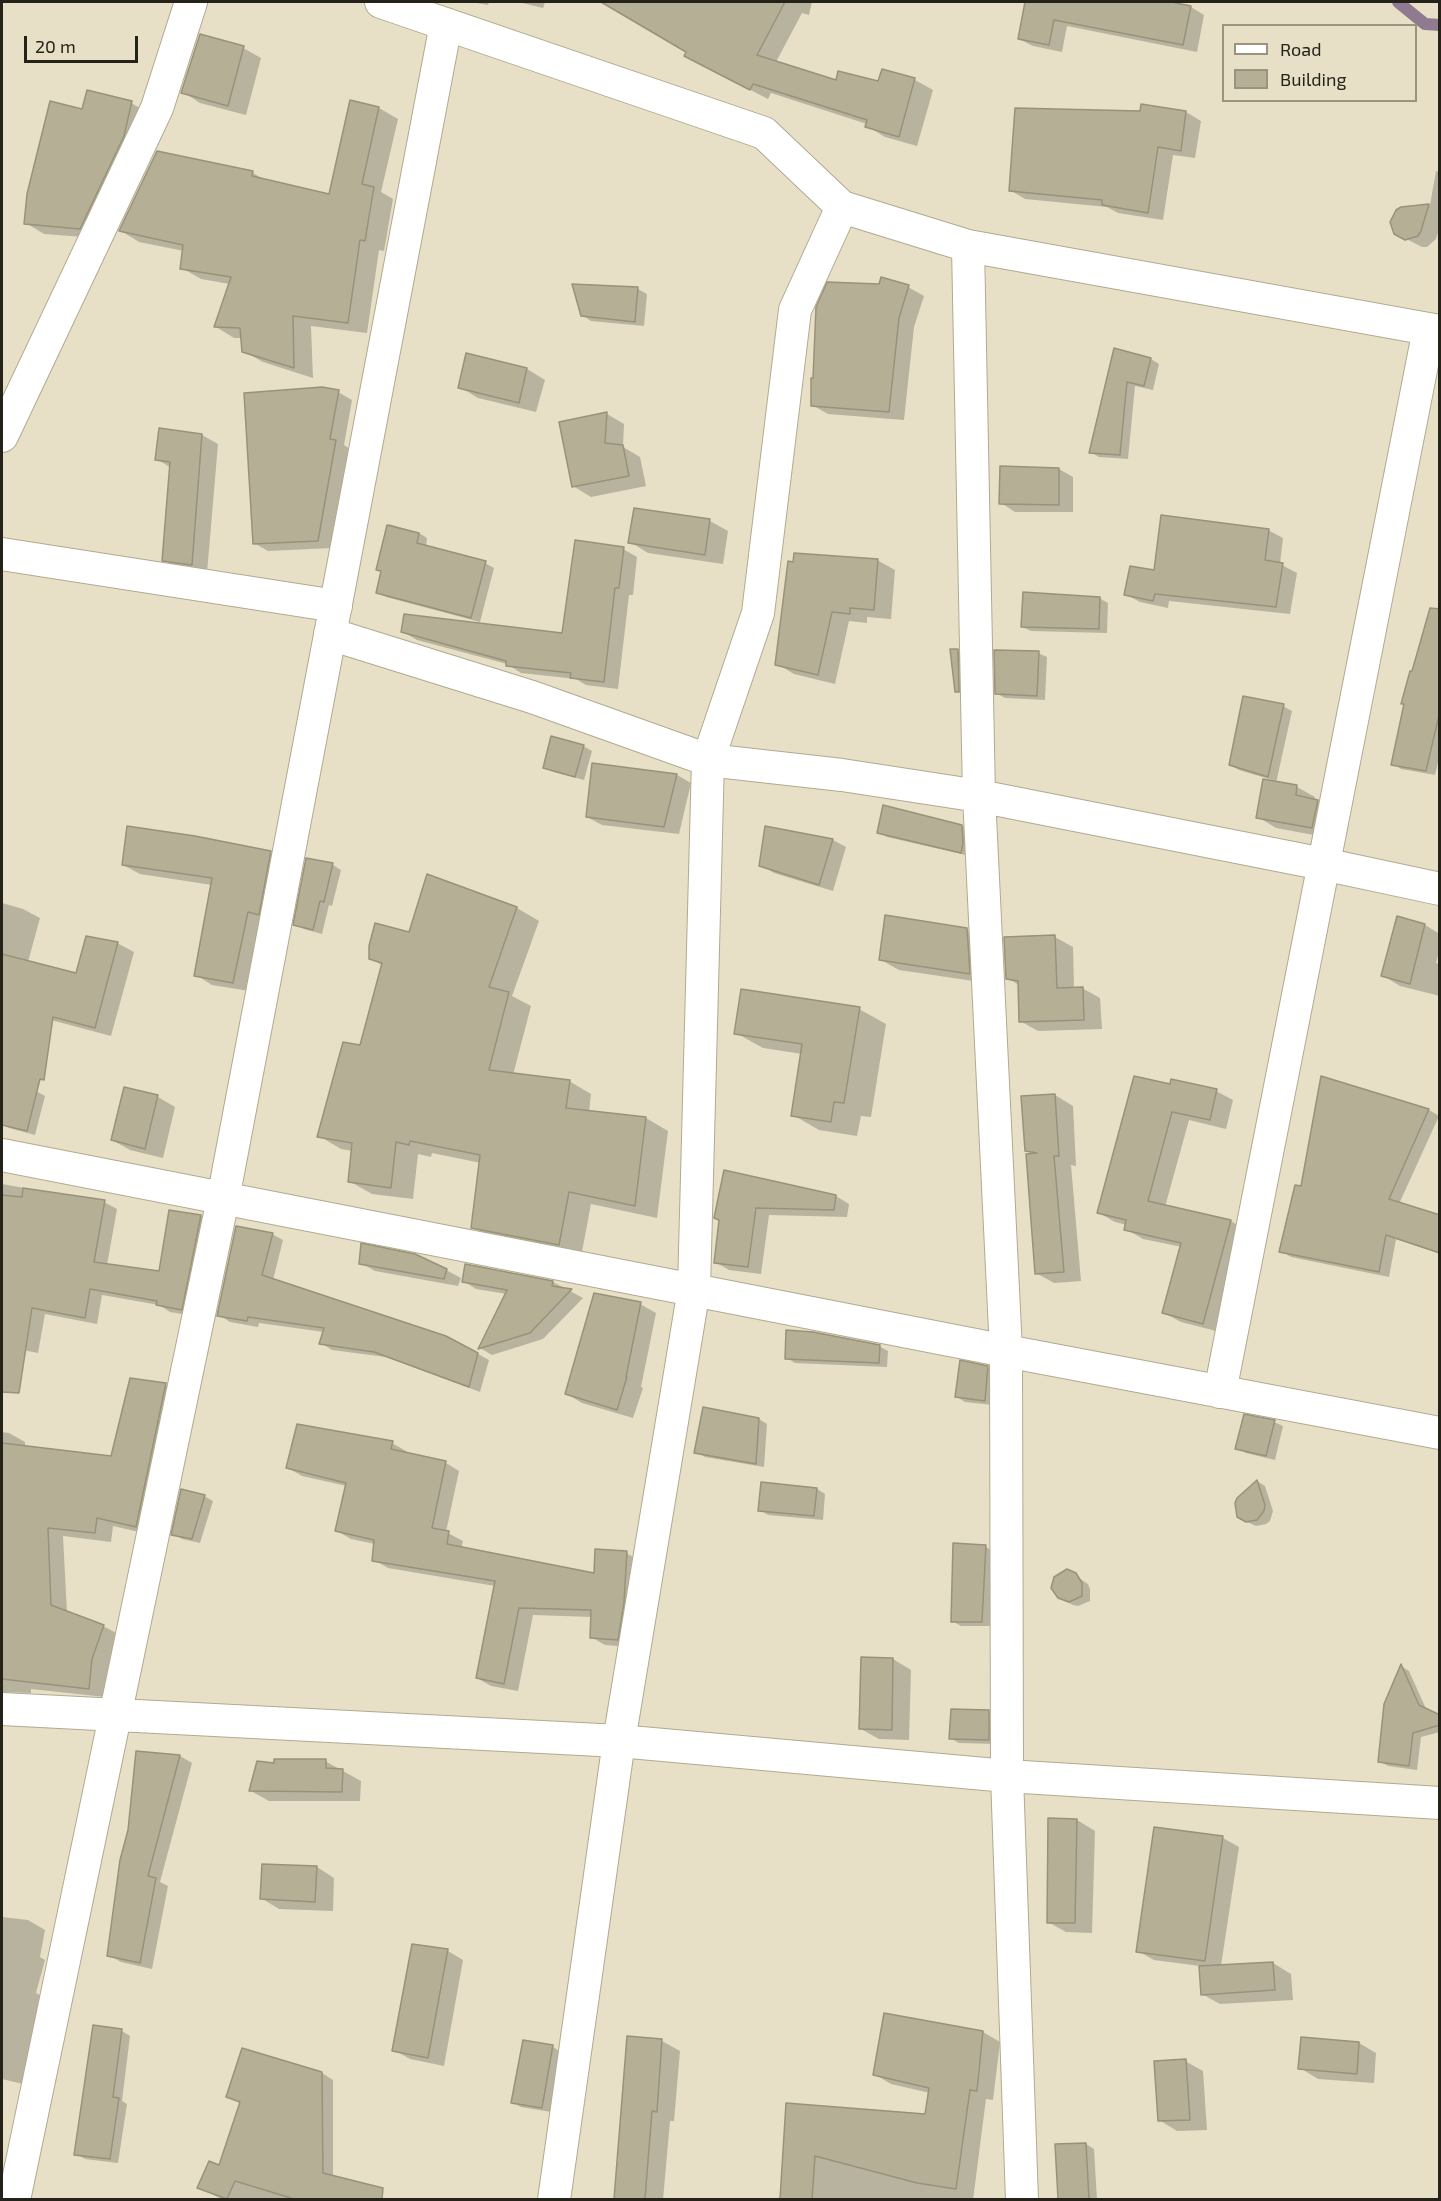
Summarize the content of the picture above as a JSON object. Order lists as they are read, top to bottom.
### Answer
{
  "legend": ["Road", "Building"],
  "scale_bar": "20 m"
}
